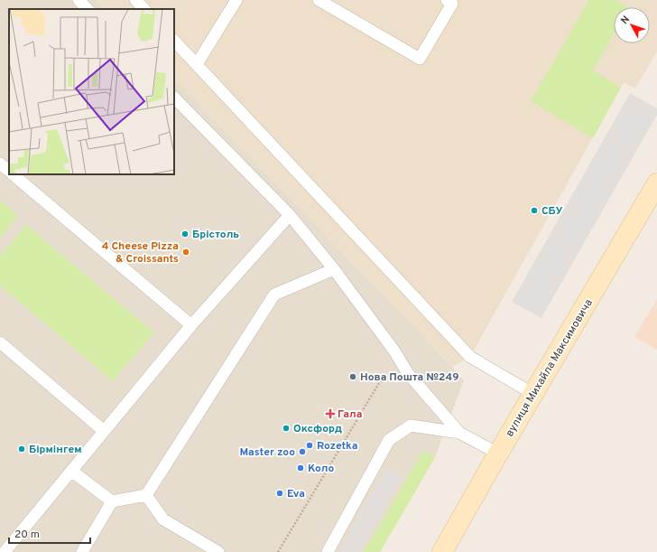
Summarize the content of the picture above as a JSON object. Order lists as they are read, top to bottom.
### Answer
{
  "streets": {
    "main road": ["вулиця Михайла Максимовича"]
  },
  "places": {
    "other": [
      "СБУ",
      "Брістоль",
      "4 Cheese Pizza & Croissants",
      "Нова Пошта №249",
      "Оксфорд",
      "Rozetka",
      "Бірмінгем",
      "Master zoo",
      "Коло",
      "Eva"
    ],
    "health": ["Гала"]
  },
  "scale_bar": "20 m",
  "north": "top left"
}
